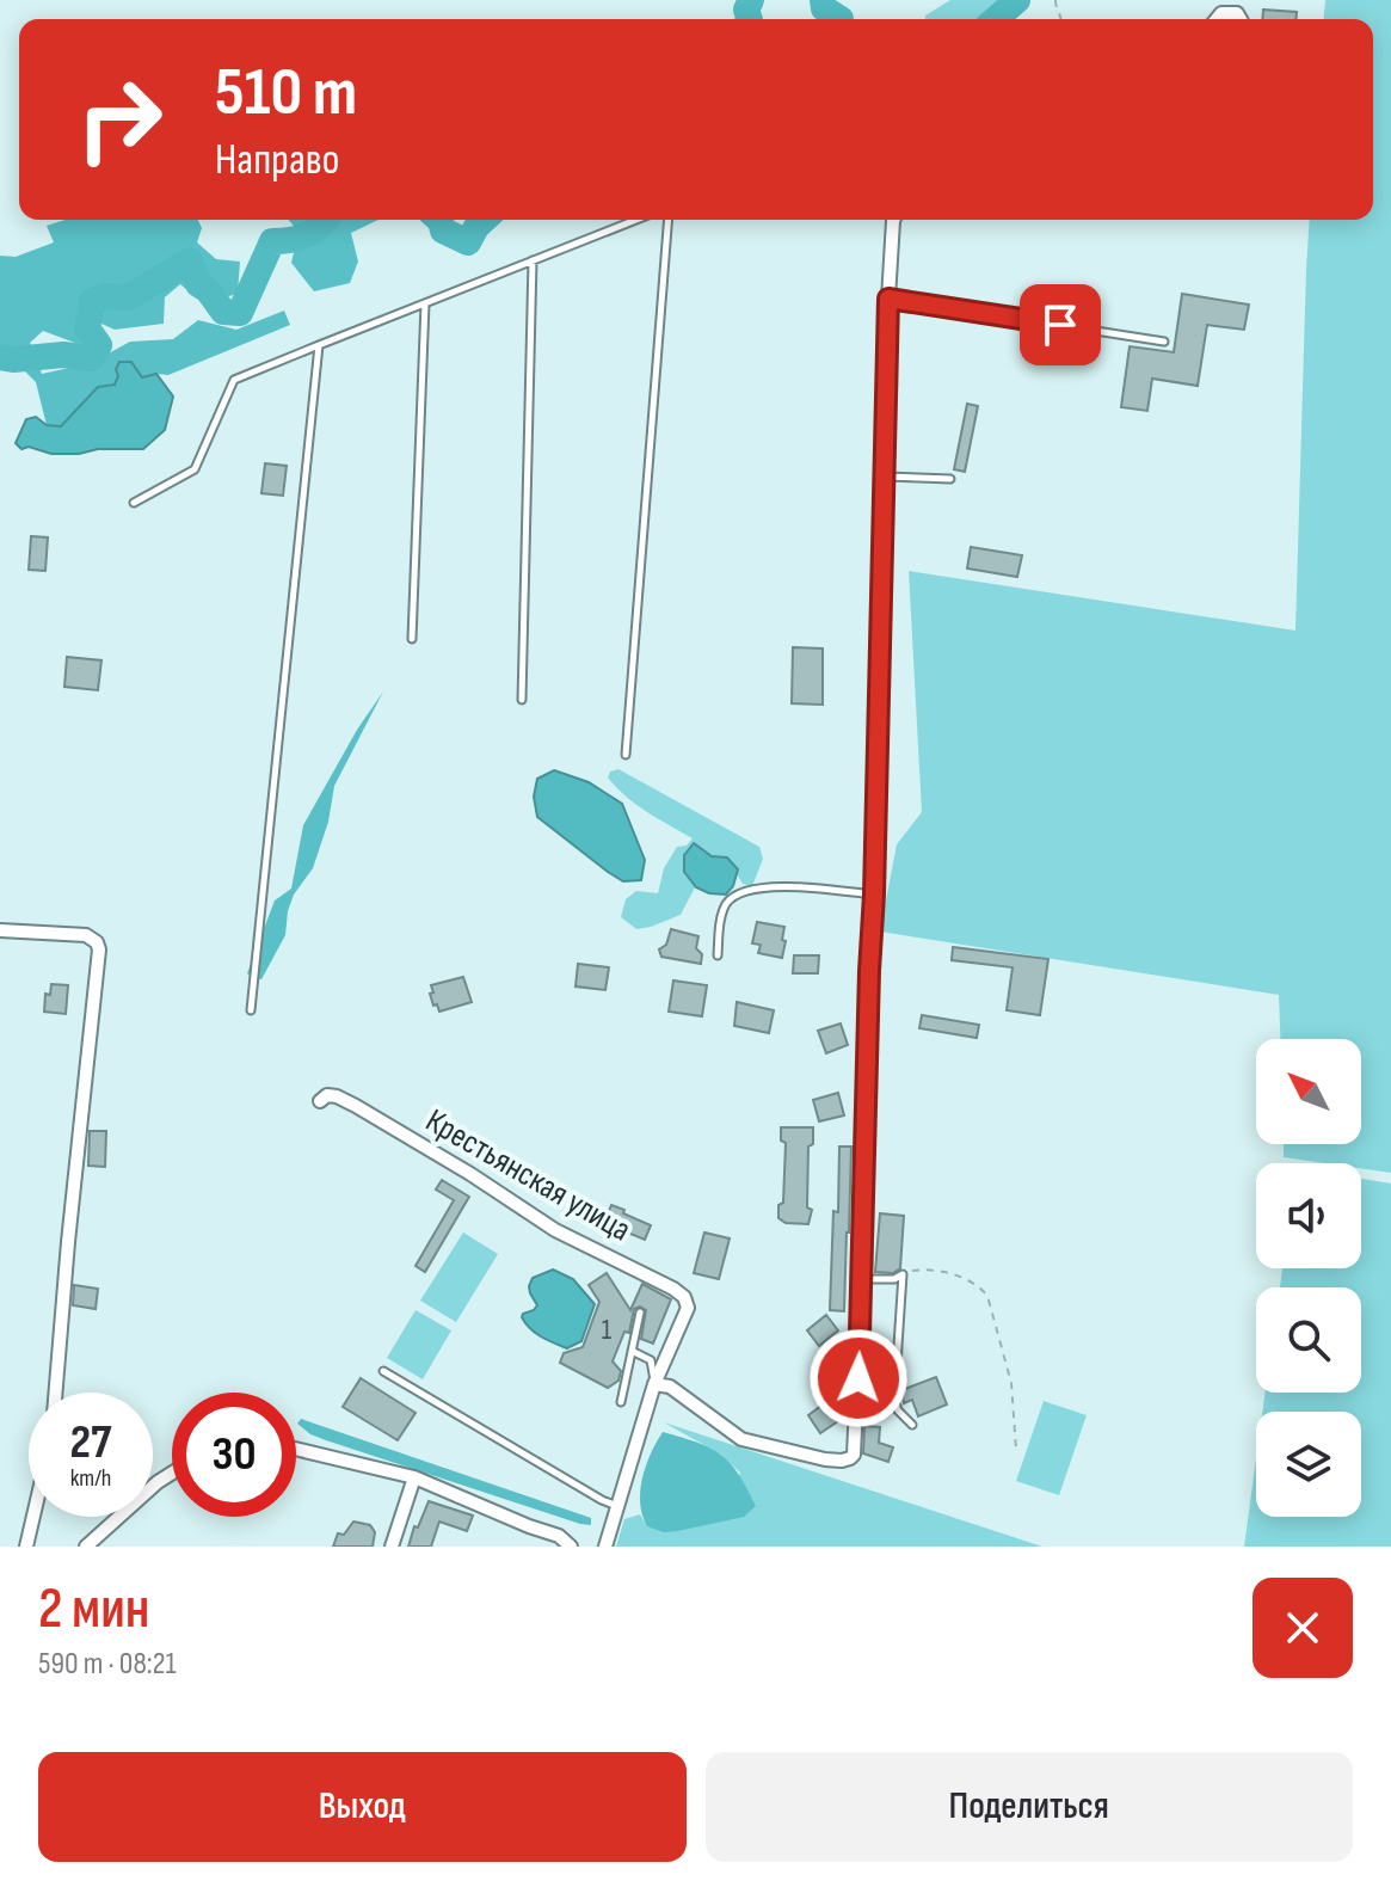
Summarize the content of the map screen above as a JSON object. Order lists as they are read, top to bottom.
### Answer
{
  "streets": {
    "street": ["Крестьянская улица"]
  },
  "house_numbers": ["1"],
  "north": "top left",
  "page": {
    "turn": ["510 m", "Направо"],
    "speed": "27 km/h",
    "limit": "30",
    "heading": ["2 мин", "590 m · 08:21"],
    "buttons": ["Выход", "Поделиться"]
  }
}
